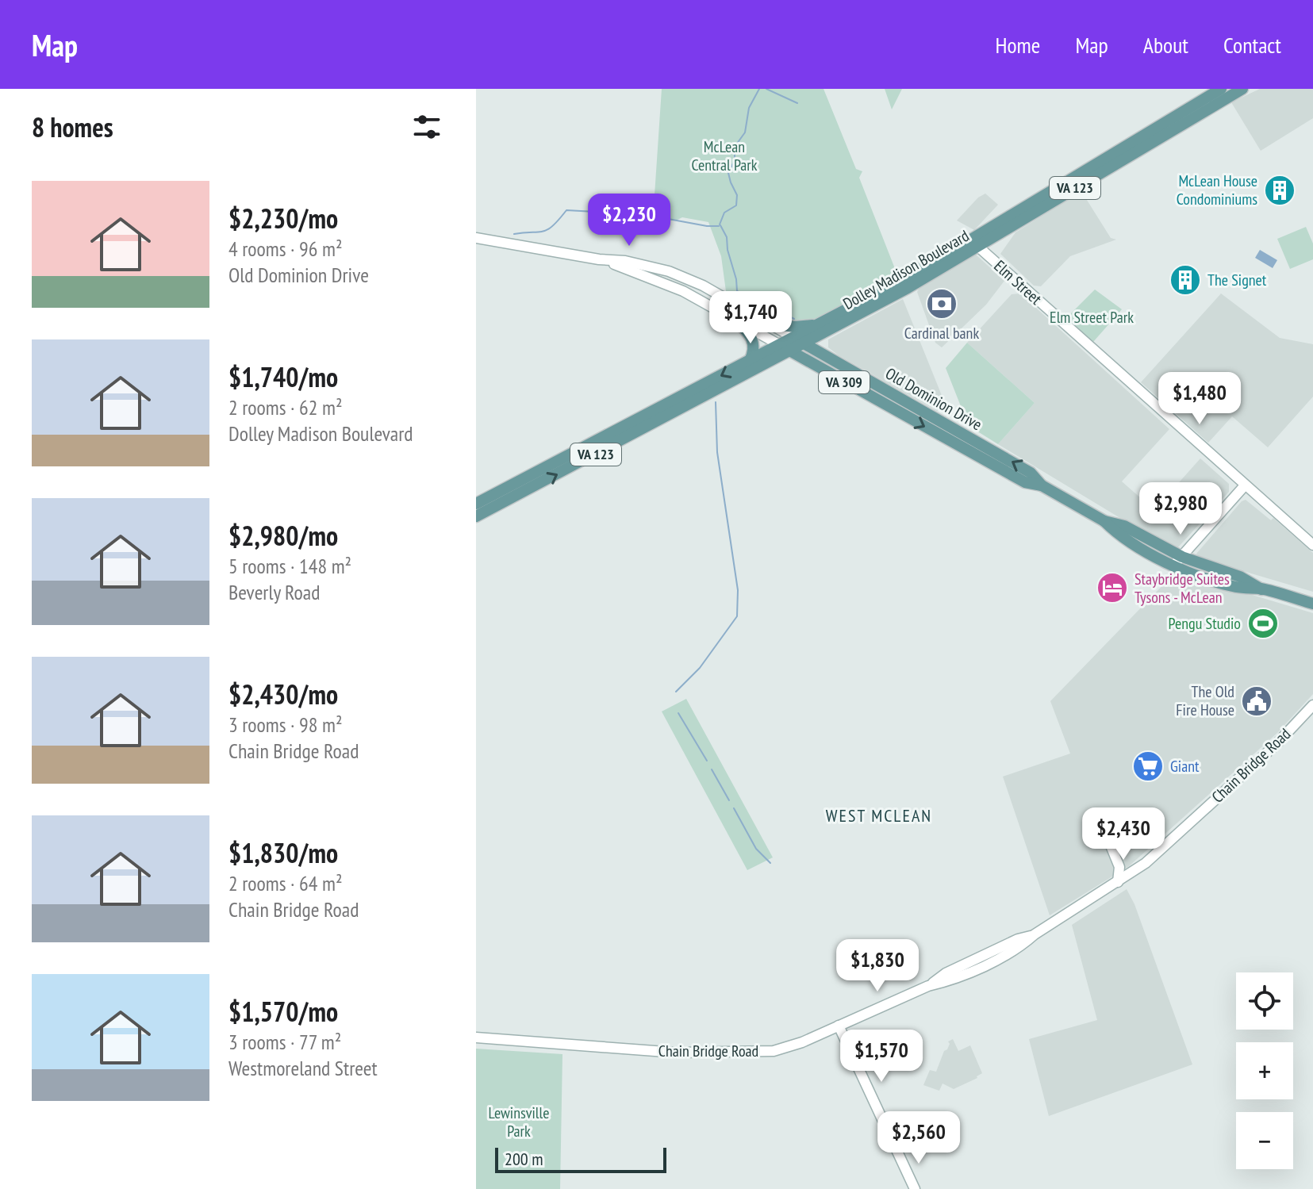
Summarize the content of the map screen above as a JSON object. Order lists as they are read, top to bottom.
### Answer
{
  "streets": {
    "main road": [
      "VA 123",
      "Dolley Madison Boulevard",
      "Elm Street",
      "VA 309",
      "Old Dominion Drive",
      "Chain Bridge Road"
    ]
  },
  "crossings": [
    ["Dolley Madison Boulevard", "Elm Street"],
    ["Dolley Madison Boulevard", "Old Dominion Drive"]
  ],
  "districts": ["WEST MCLEAN"],
  "parks": ["McLean Central Park", "Elm Street Park", "Lewinsville Park"],
  "places": {
    "building": ["McLean House Condominiums", "The Signet"],
    "bank": ["Cardinal bank"],
    "hotel": ["Staybridge Suites Tysons - McLean"],
    "sports": ["Pengu Studio"],
    "public building": ["The Old Fire House"],
    "supermarket": ["Giant"]
  },
  "scale_bar": "200 m",
  "page": {
    "header": "Map",
    "nav": [
      "Home",
      "Map",
      "About",
      "Contact"
    ],
    "heading": "8 homes",
    "list": [
      {
        "name": "$2,230/mo",
        "note": "4 rooms · 96 m² · Old Dominion Drive"
      },
      {
        "name": "$1,740/mo",
        "note": "2 rooms · 62 m² · Dolley Madison Boulevard"
      },
      {
        "name": "$2,980/mo",
        "note": "5 rooms · 148 m² · Beverly Road"
      },
      {
        "name": "$2,430/mo",
        "note": "3 rooms · 98 m² · Chain Bridge Road"
      },
      {
        "name": "$1,830/mo",
        "note": "2 rooms · 64 m² · Chain Bridge Road"
      },
      {
        "name": "$1,570/mo",
        "note": "3 rooms · 77 m² · Westmoreland Street"
      }
    ],
    "price": [
      "$2,230",
      "$1,740",
      "$1,480",
      "$2,980",
      "$2,430",
      "$1,830",
      "$1,570",
      "$2,560"
    ],
    "map_buttons": ["+", "−"],
    "scale": "200 m"
  }
}
